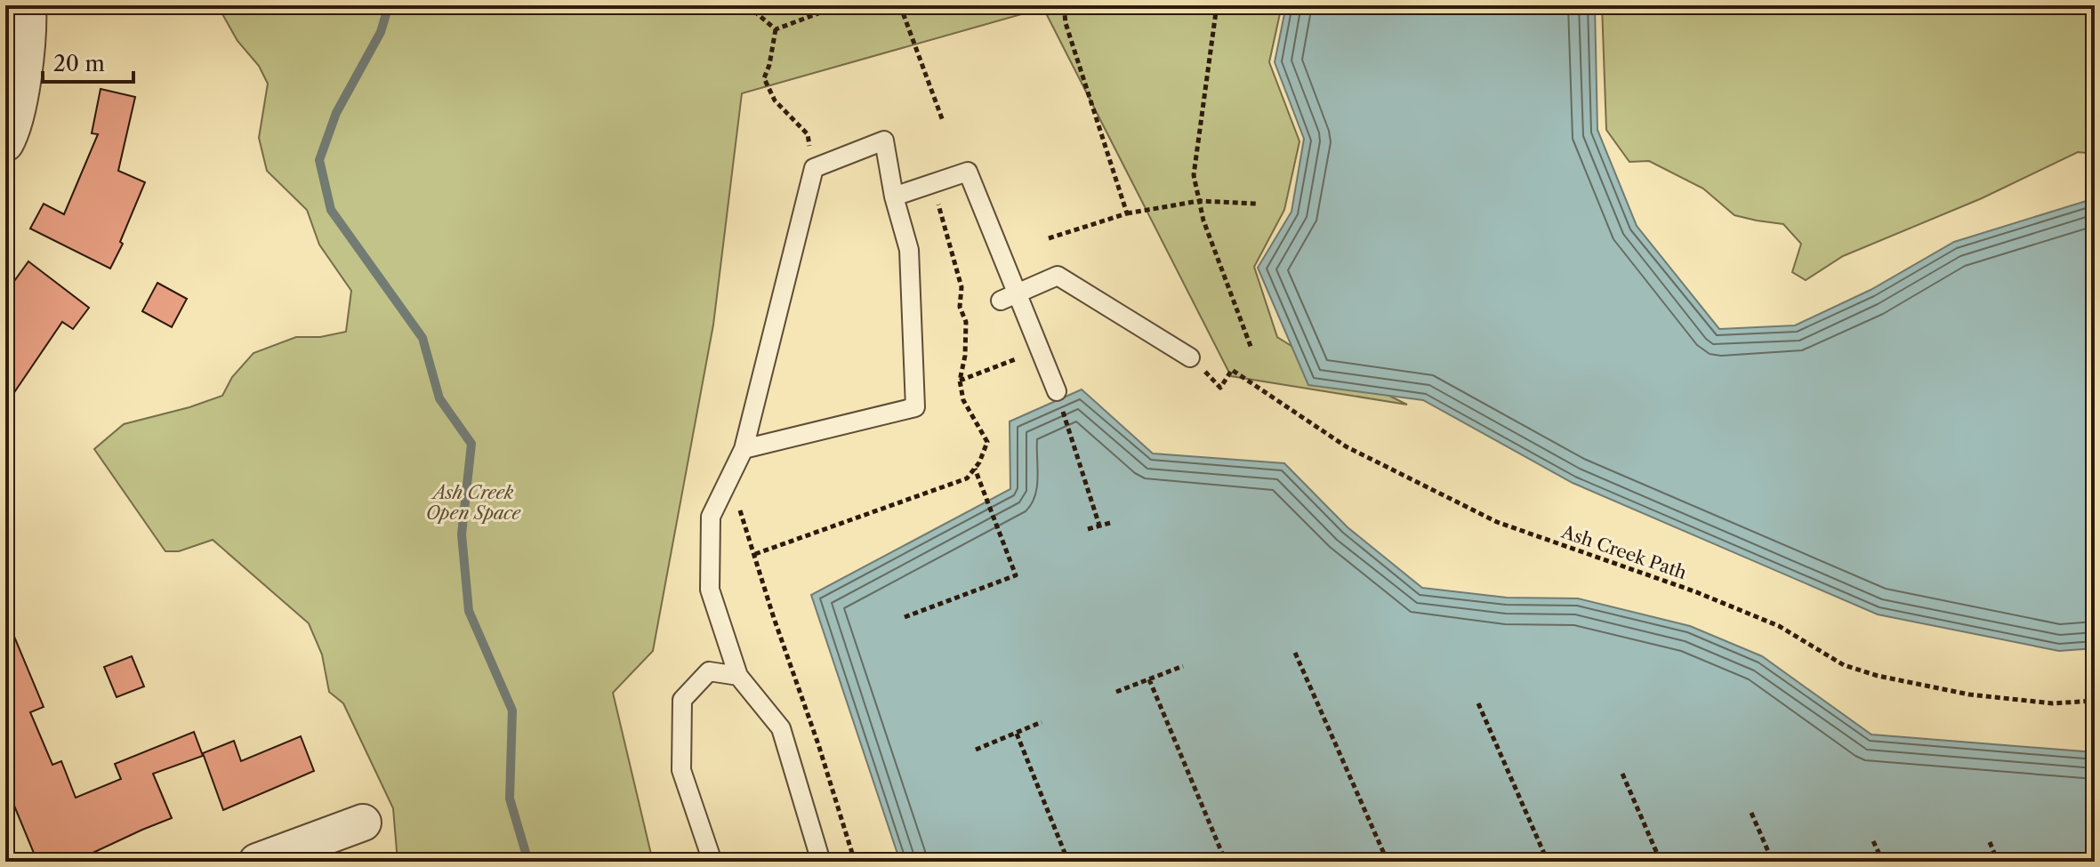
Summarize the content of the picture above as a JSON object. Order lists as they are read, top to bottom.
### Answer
{
  "streets": {
    "path": ["Ash Creek Path"]
  },
  "parks": ["Ash Creek Open Space"],
  "scale_bar": "20 m"
}
